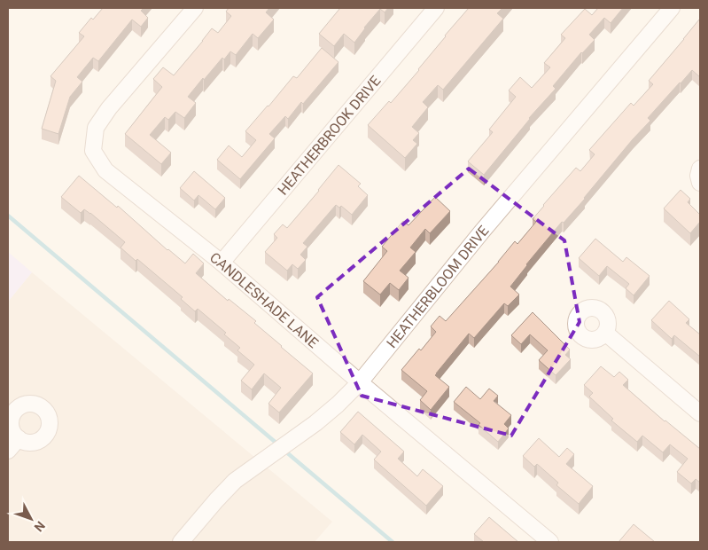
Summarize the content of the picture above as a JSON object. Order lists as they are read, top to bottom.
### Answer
{
  "streets": {
    "street": ["HEATHERBROOK DRIVE", "HEATHERBLOOM DRIVE", "CANDLESHADE LANE"]
  },
  "crossings": [
    ["HEATHERBROOK DRIVE", "CANDLESHADE LANE"],
    ["HEATHERBLOOM DRIVE", "CANDLESHADE LANE"]
  ],
  "north": "bottom right"
}
